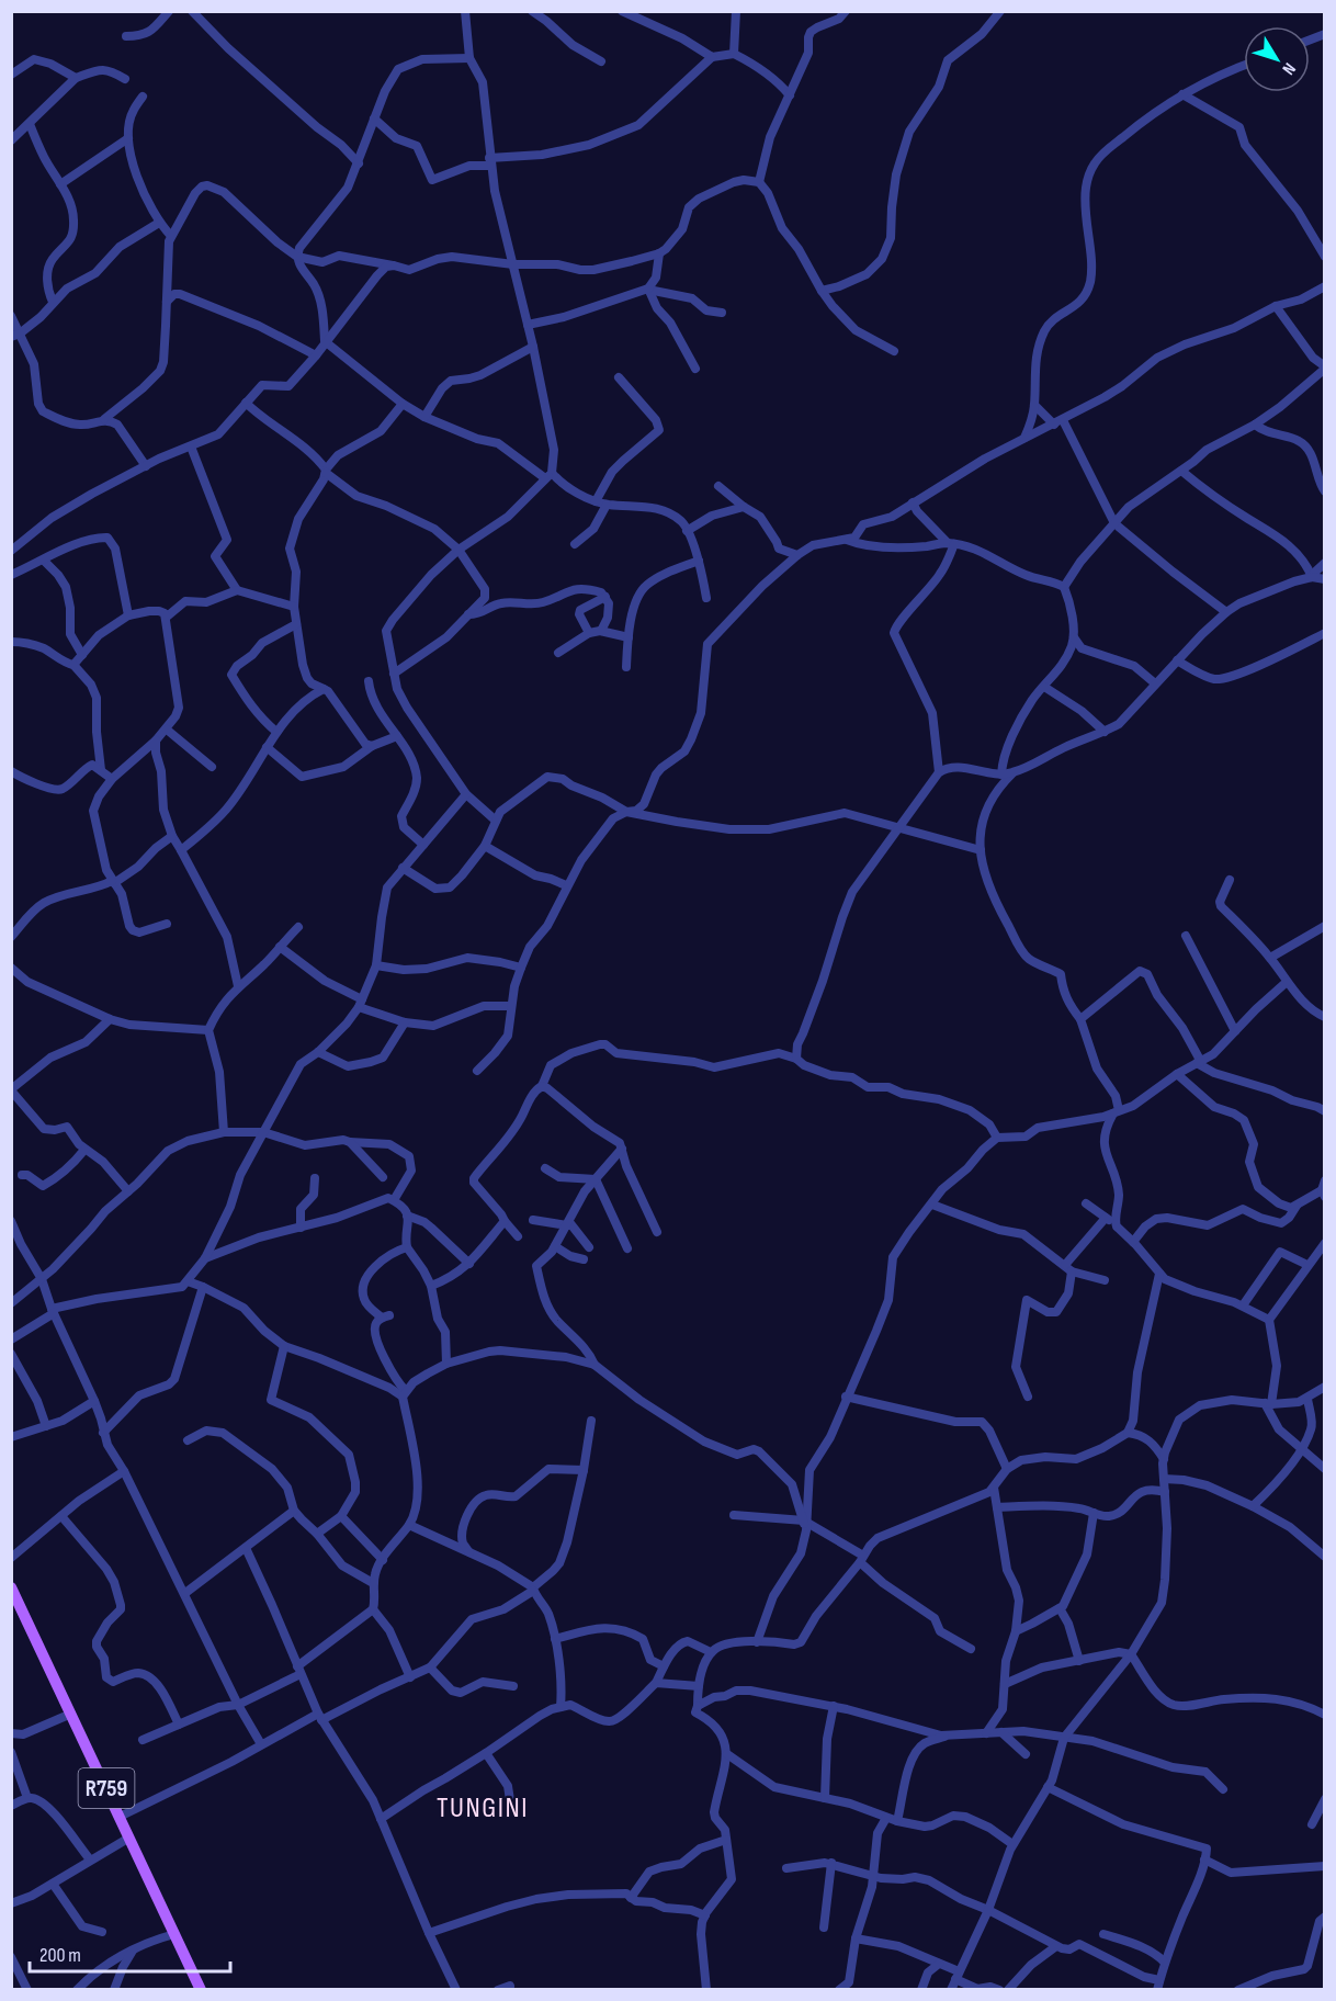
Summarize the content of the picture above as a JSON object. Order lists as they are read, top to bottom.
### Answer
{
  "streets": {
    "main road": ["R759"]
  },
  "districts": ["TUNGINI"],
  "scale_bar": "200 m",
  "north": "bottom right"
}
